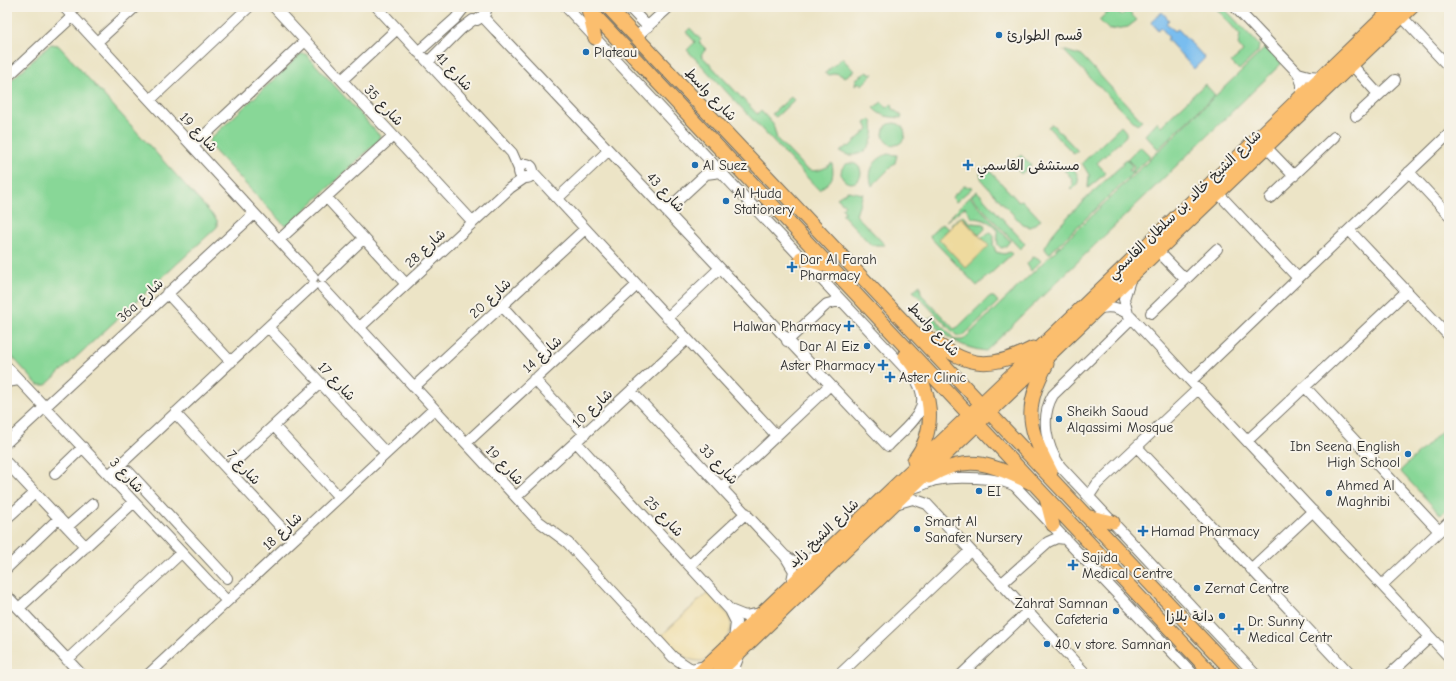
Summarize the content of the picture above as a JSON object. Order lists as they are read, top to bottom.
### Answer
{
  "streets": {
    "main road": ["شارع واسط", "شارع الشيخ خالد بن سلطان القاسمي", "شارع الشيخ زايد"],
    "street": [
      "شارع 41",
      "شارع 35",
      "شارع 19",
      "شارع 43",
      "شارع 28",
      "شارع 20",
      "36a شارع",
      "شارع 14",
      "شارع 17",
      "شارع 10",
      "شارع 33",
      "شارع 7",
      "شارع 3",
      "شارع 25",
      "شارع 18"
    ]
  },
  "crossings": [
    ["شارع 41", "شارع 28"],
    ["شارع واسط", "شارع الشيخ خالد بن سلطان القاسمي"],
    ["شارع 35", "شارع 28"],
    ["شارع 19", "شارع 28"],
    ["شارع 19", "شارع 20"],
    ["شارع 19", "36a شارع"],
    ["شارع 19", "شارع 14"],
    ["شارع 19", "شارع 10"],
    ["شارع 19", "شارع 18"],
    ["شارع الشيخ خالد بن سلطان القاسمي", "شارع الشيخ زايد"],
    ["36a شارع", "شارع 3"],
    ["شارع 17", "شارع 18"],
    ["شارع 10", "شارع 33"],
    ["شارع 10", "شارع 25"],
    ["شارع 33", "شارع الشيخ زايد"],
    ["شارع 7", "شارع 18"],
    ["شارع 3", "شارع 18"],
    ["شارع 25", "شارع الشيخ زايد"]
  ],
  "places": {
    "other": [
      "قسم الطوارئ",
      "Plateau",
      "Al Suez",
      "Al Huda Stationery",
      "Dar Al Eiz",
      "Sheikh Saoud Alqassimi Mosque",
      "Ibn Seena English High School",
      "EI",
      "Ahmed Al Maghribi",
      "Smart Al Sanafer Nursery",
      "Zernat Centre",
      "Zahrat Samnan Cafeteria",
      "دانة بلازا",
      "40 v store. Samnan"
    ],
    "health": [
      "مستشفى القاسمي",
      "Dar Al Farah Pharmacy",
      "Halwan Pharmacy",
      "Aster Pharmacy",
      "Aster Clinic",
      "Hamad Pharmacy",
      "Sajida Medical Centre",
      "Dr. Sunny Medical Centr"
    ]
  }
}
